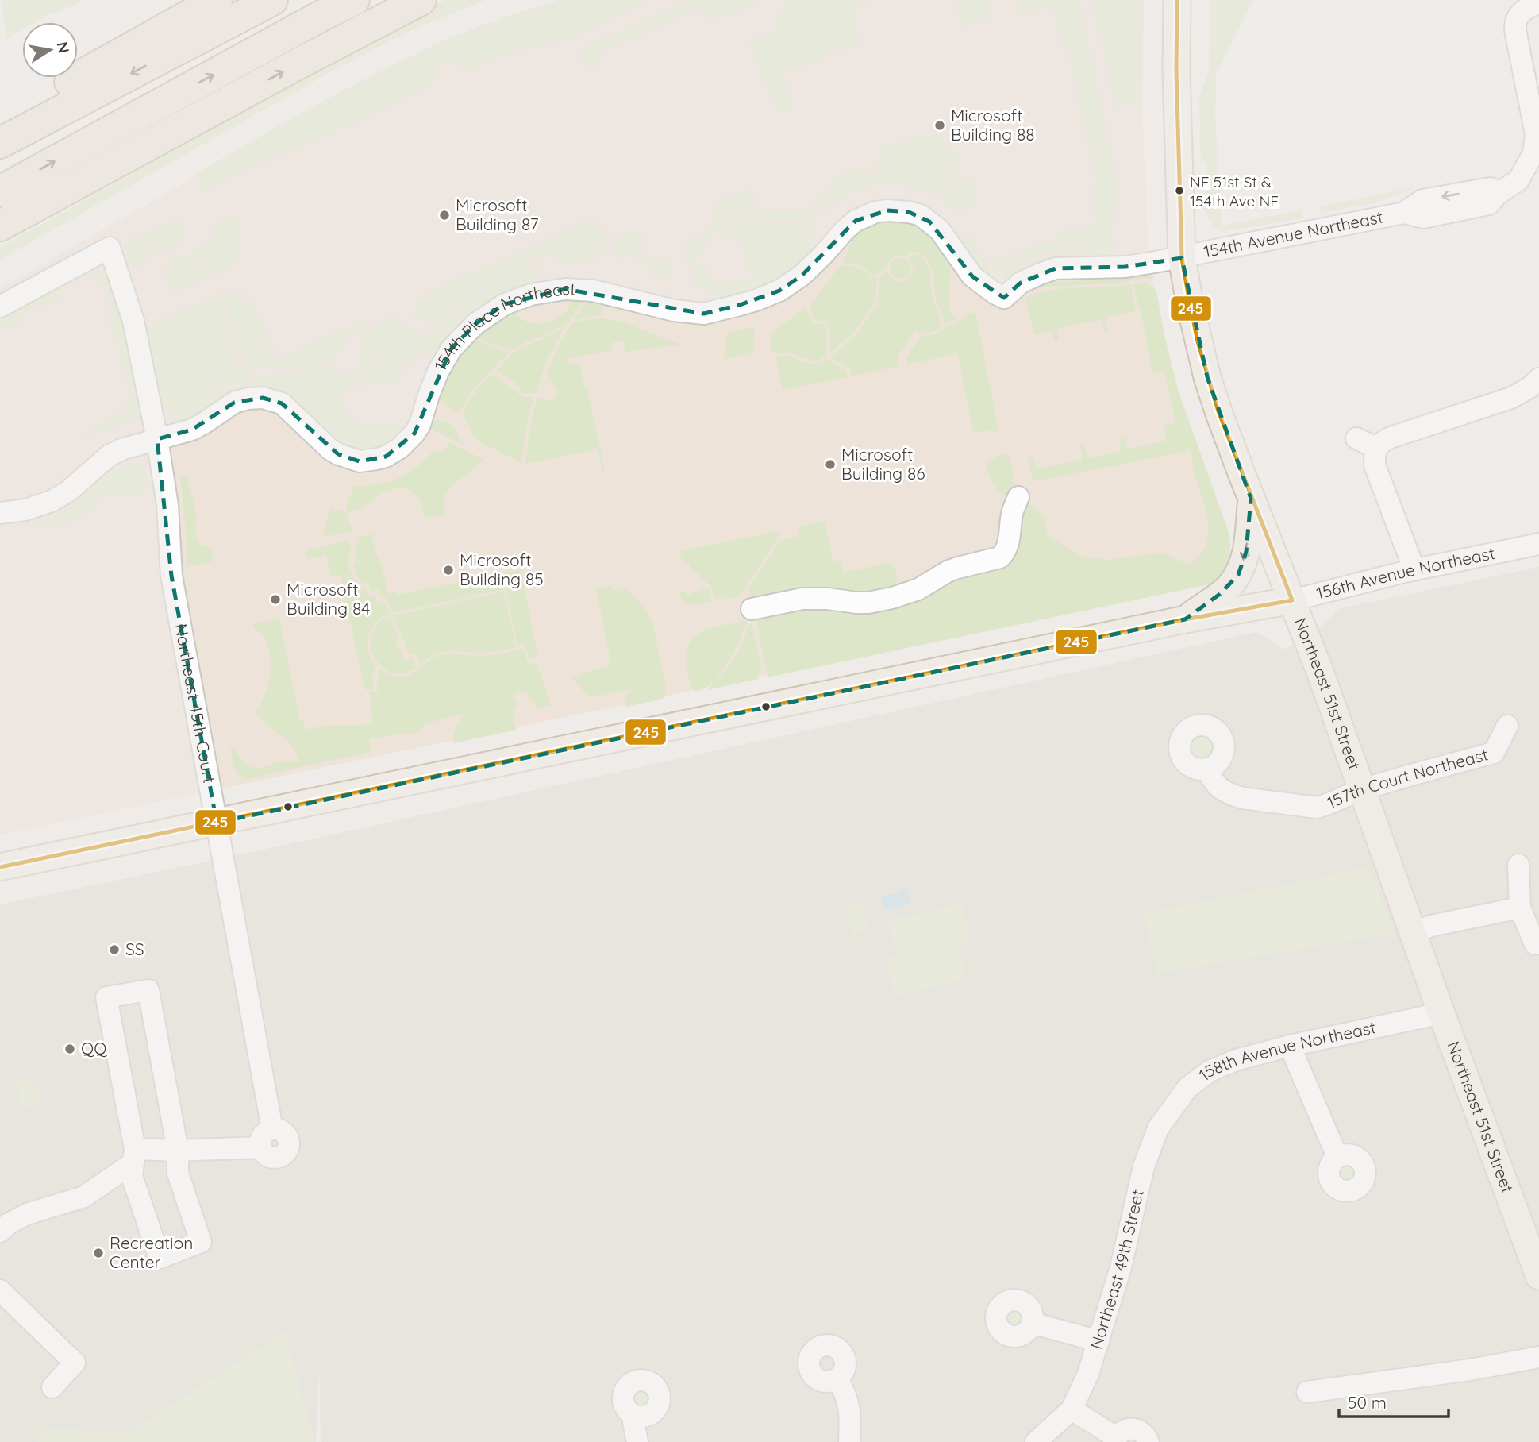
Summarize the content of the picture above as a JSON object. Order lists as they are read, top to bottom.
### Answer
{
  "streets": {
    "main road": ["156th Avenue Northeast", "Northeast 51st Street"],
    "street": [
      "154th Avenue Northeast",
      "154th Place Northeast",
      "Northeast 45th Court",
      "157th Court Northeast",
      "158th Avenue Northeast",
      "Northeast 49th Street"
    ]
  },
  "crossings": [
    ["154th Avenue Northeast", "154th Place Northeast"],
    ["154th Avenue Northeast", "Northeast 51st Street"],
    ["154th Place Northeast", "Northeast 51st Street"],
    ["154th Place Northeast", "Northeast 45th Court"],
    ["156th Avenue Northeast", "Northeast 51st Street"],
    ["156th Avenue Northeast", "Northeast 45th Court"],
    ["Northeast 51st Street", "157th Court Northeast"],
    ["Northeast 51st Street", "158th Avenue Northeast"],
    ["158th Avenue Northeast", "Northeast 49th Street"]
  ],
  "places": [
    "Microsoft Building 88",
    "NE 51st St & 154th Ave NE",
    "Microsoft Building 87",
    "Microsoft Building 86",
    "Microsoft Building 85",
    "Microsoft Building 84",
    "SS",
    "QQ",
    "Recreation Center"
  ],
  "lines": ["transit line 245"],
  "scale_bar": "50 m",
  "north": "right"
}
